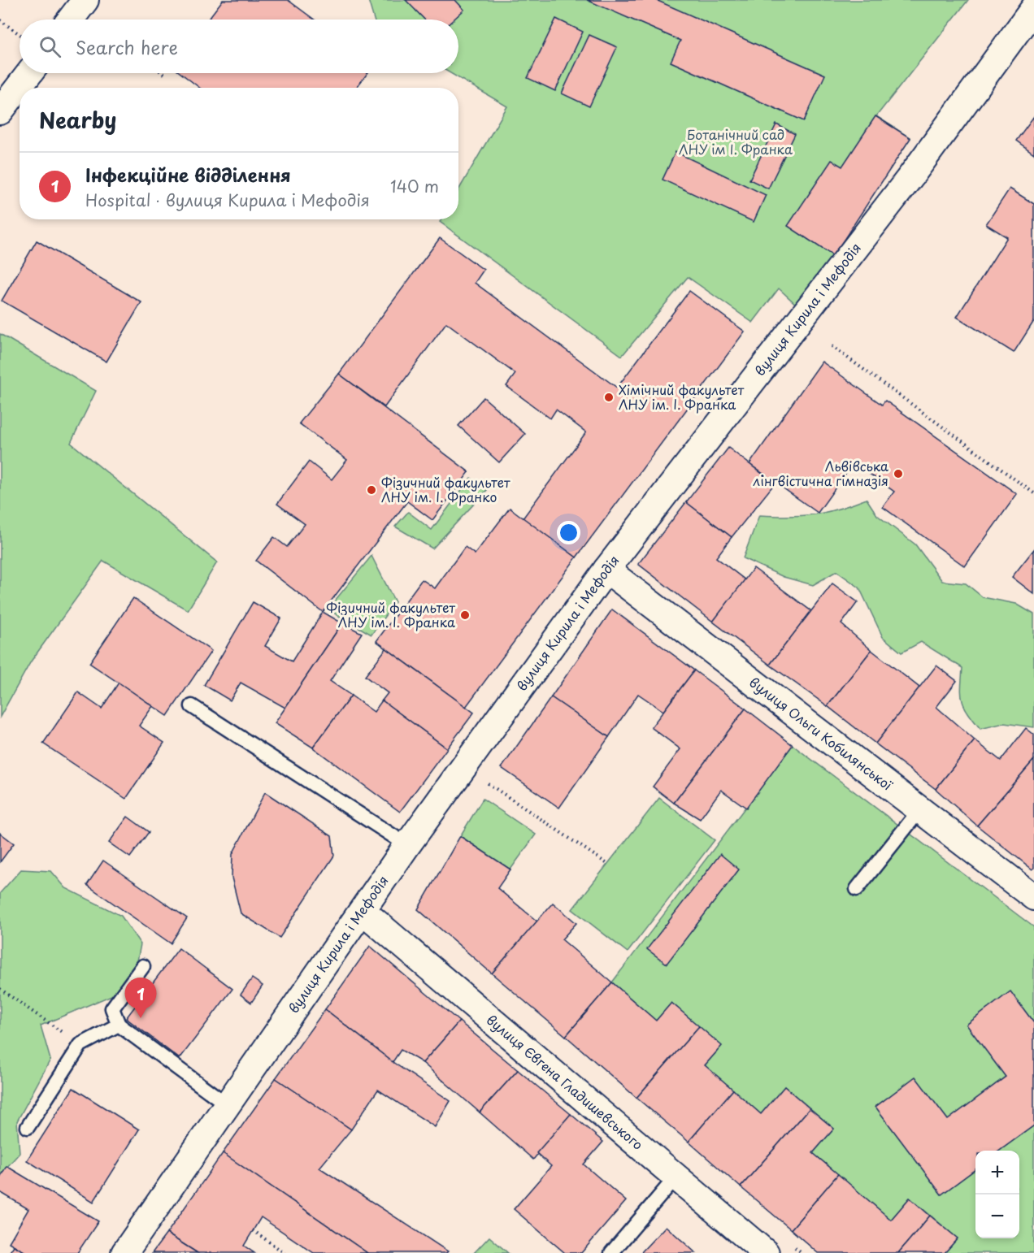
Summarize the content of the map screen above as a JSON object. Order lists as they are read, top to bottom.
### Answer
{
  "streets": {
    "street": ["вулиця Кирила і Мефодія", "вулиця Ольги Кобилянської", "вулиця Євгена Гладишевського"]
  },
  "crossings": [
    ["вулиця Кирила і Мефодія", "вулиця Ольги Кобилянської"],
    ["вулиця Кирила і Мефодія", "вулиця Євгена Гладишевського"]
  ],
  "parks": ["Ботанічний сад ЛНУ ім І. Франка"],
  "places": [
    "Хімічний факультет ЛНУ ім. І. Франка",
    "Львівська лінгвістична гімназія",
    "Фізичний факультет ЛНУ ім. І. Франко",
    "Фізичний факультет ЛНУ ім. І. Франка"
  ],
  "page": {
    "search": "Search here",
    "heading": "Nearby",
    "list": [
      {
        "mark": "1",
        "name": "Інфекційне відділення",
        "note": "Hospital · вулиця Кирила і Мефодія",
        "value": "140 m"
      }
    ],
    "pins": "1",
    "map_buttons": ["+", "−"]
  }
}
